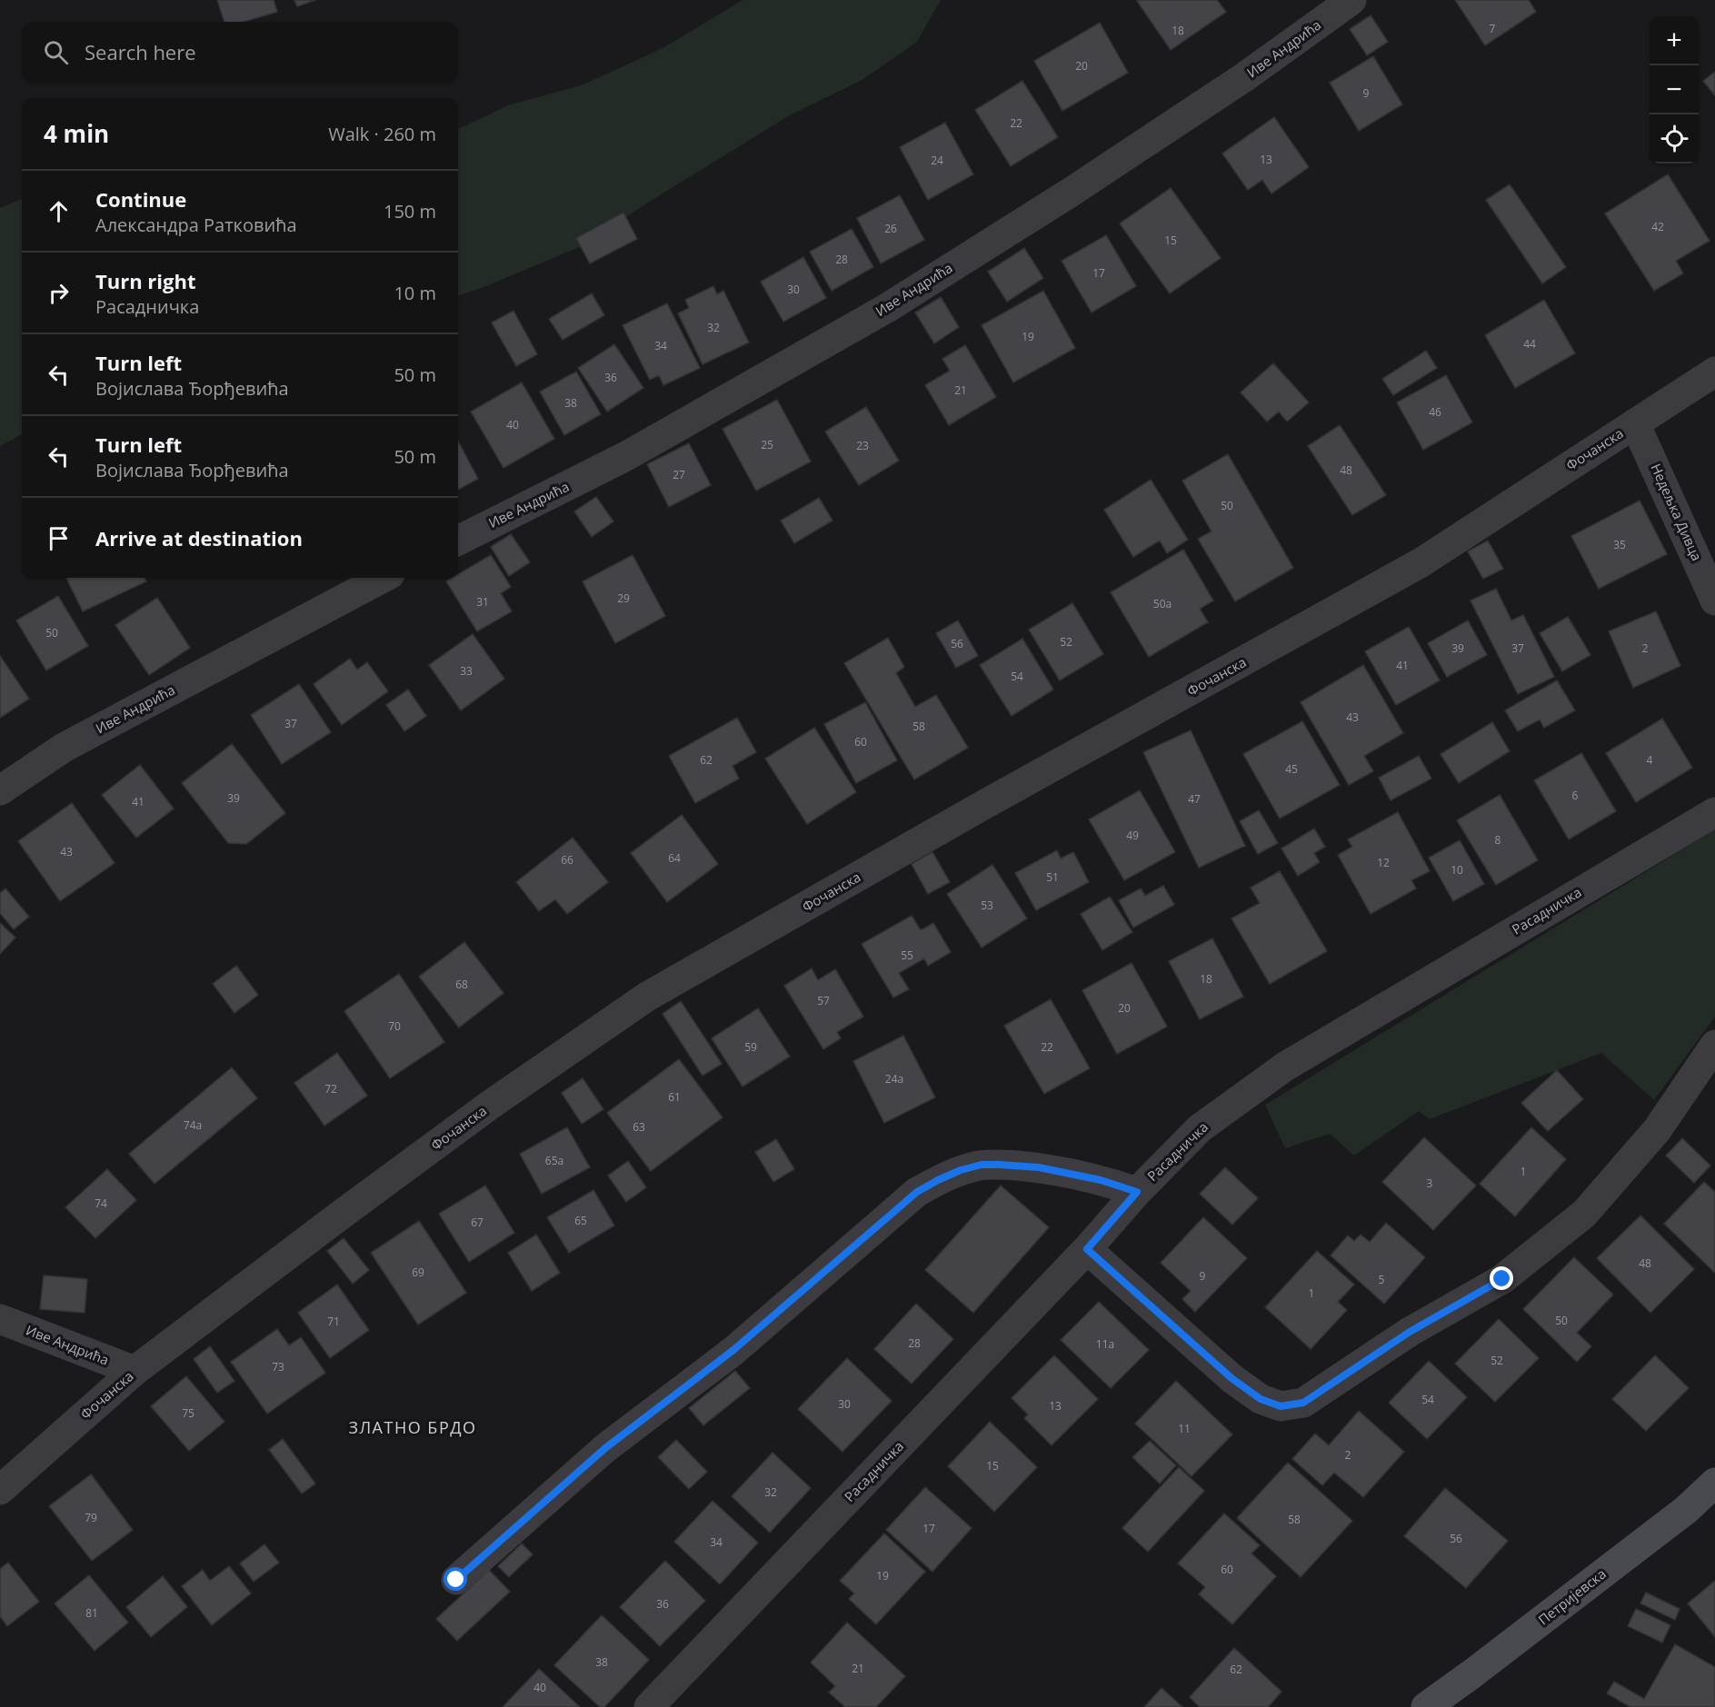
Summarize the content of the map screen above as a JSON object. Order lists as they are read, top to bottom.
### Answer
{
  "streets": {
    "main road": ["Петријевска"],
    "street": [
      "Иве Андрића",
      "Фочанска",
      "Недељка Дивца",
      "Расадничка"
    ]
  },
  "crossings": [
    ["Иве Андрића", "Фочанска"],
    ["Фочанска", "Недељка Дивца"]
  ],
  "districts": ["ЗЛАТНО БРДО"],
  "house_numbers": [
    "7",
    "18",
    "20",
    "9",
    "22",
    "13",
    "24",
    "42",
    "26",
    "15",
    "28",
    "17",
    "30",
    "32",
    "19",
    "44",
    "34",
    "36",
    "21",
    "38",
    "46",
    "40",
    "25",
    "23",
    "48",
    "27",
    "50",
    "35",
    "29",
    "31",
    "50a",
    "50",
    "52",
    "56",
    "39",
    "37",
    "2",
    "41",
    "33",
    "54",
    "43",
    "37",
    "58",
    "60",
    "62",
    "4",
    "45",
    "6",
    "39",
    "47",
    "41",
    "49",
    "8",
    "43",
    "64",
    "66",
    "12",
    "10",
    "51",
    "53",
    "55",
    "18",
    "68",
    "57",
    "20",
    "70",
    "59",
    "22",
    "24a",
    "72",
    "61",
    "74a",
    "63",
    "65a",
    "1",
    "3",
    "74",
    "65",
    "67",
    "48",
    "69",
    "9",
    "5",
    "1",
    "50",
    "71",
    "28",
    "11a",
    "52",
    "73",
    "54",
    "30",
    "13",
    "75",
    "11",
    "2",
    "15",
    "32",
    "79",
    "58",
    "17",
    "56",
    "34",
    "60",
    "19",
    "36",
    "81",
    "38",
    "21",
    "62",
    "40"
  ],
  "page": {
    "map_buttons": ["+", "−"],
    "search": "Search here",
    "heading": ["4 min", "Walk · 260 m"],
    "list": [
      ["Continue", "Александра Ратковића", "150 m"],
      ["Turn right", "Расадничка", "10 m"],
      ["Turn left", "Војислава Ђорђевића", "50 m"],
      ["Turn left", "Војислава Ђорђевића", "50 m"],
      "Arrive at destination"
    ]
  }
}
